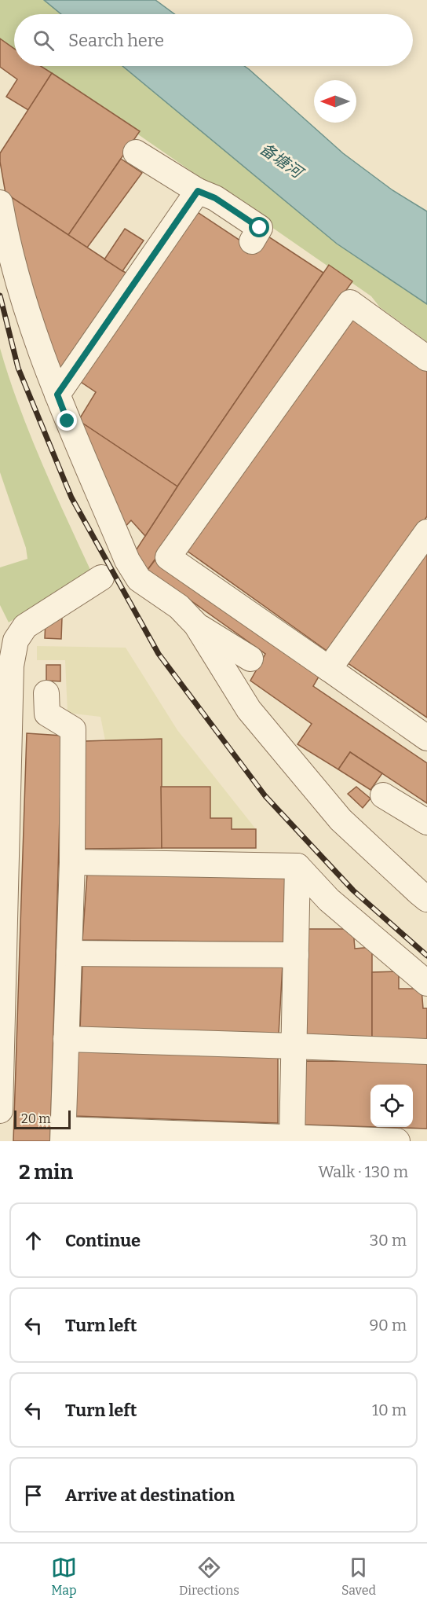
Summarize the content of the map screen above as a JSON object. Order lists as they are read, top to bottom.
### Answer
{
  "water": ["备塘河"],
  "scale_bar": "20 m",
  "north": "left",
  "page": {
    "search": "Search here",
    "scale": "20 m",
    "heading": ["2 min", "Walk · 130 m"],
    "list": [
      ["Continue", "30 m"],
      ["Turn left", "90 m"],
      ["Turn left", "10 m"],
      "Arrive at destination"
    ],
    "nav": ["Map", "Directions", "Saved"]
  }
}
